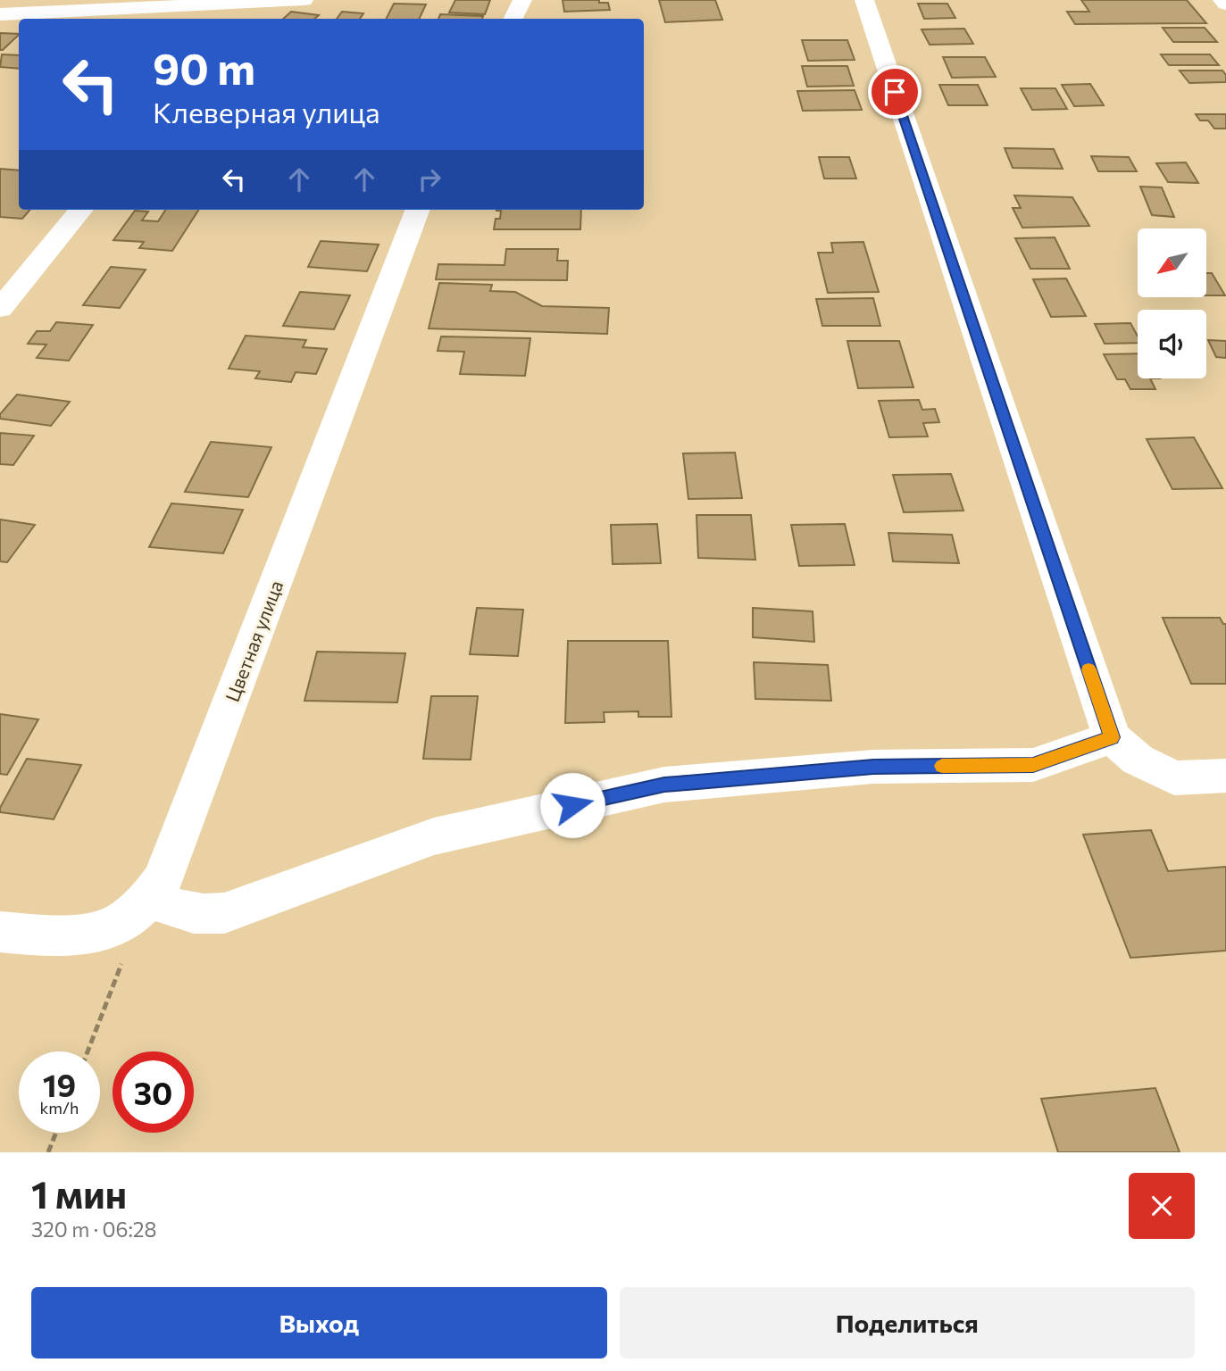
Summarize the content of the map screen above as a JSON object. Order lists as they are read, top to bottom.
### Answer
{
  "streets": {
    "street": ["Цветная улица"]
  },
  "north": "bottom left",
  "page": {
    "turn": ["90 m", "Клеверная улица"],
    "speed": "19 km/h",
    "limit": "30",
    "heading": ["1 мин", "320 m · 06:28"],
    "buttons": ["Выход", "Поделиться"]
  }
}
